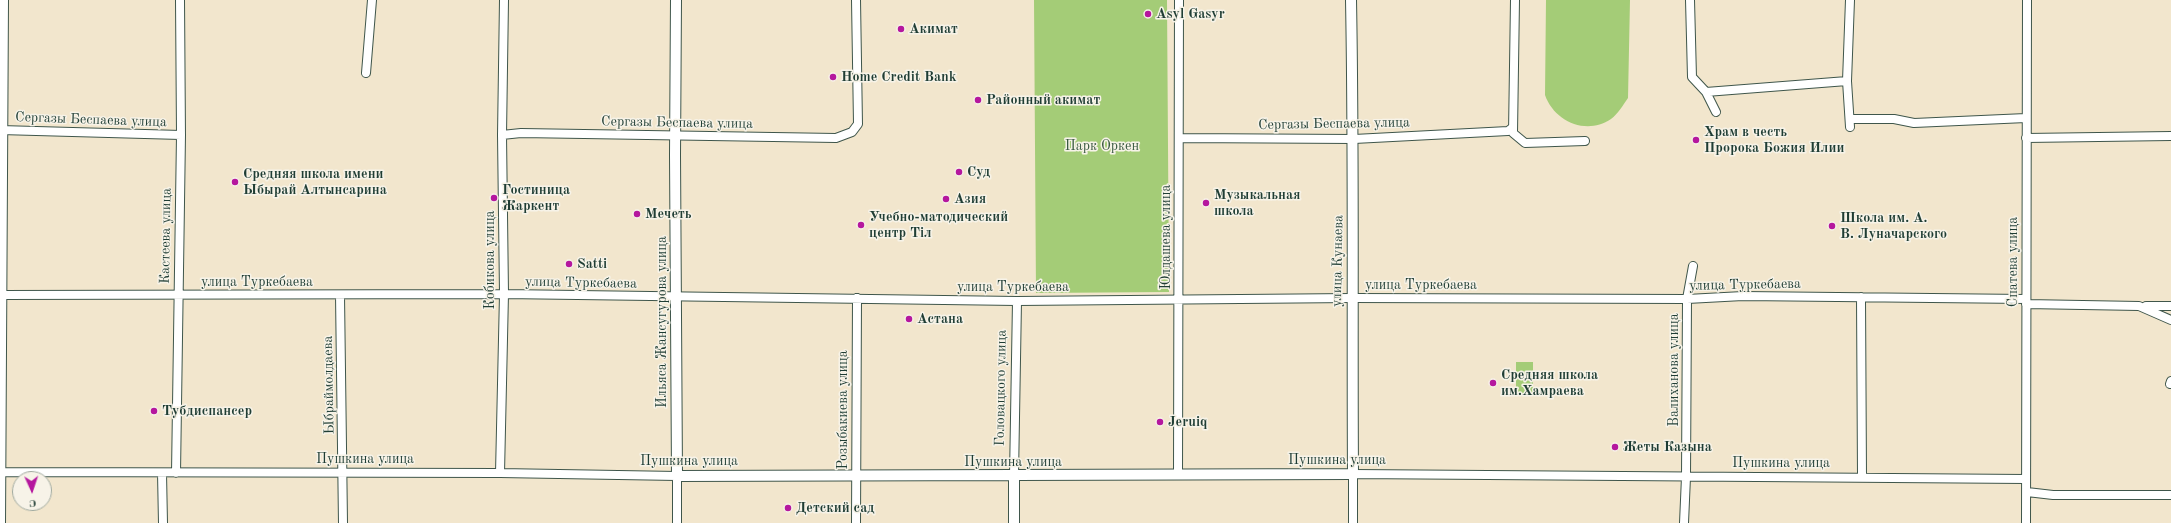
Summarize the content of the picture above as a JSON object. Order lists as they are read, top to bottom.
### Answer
{
  "streets": {
    "main road": [
      "улица Кунаева",
      "Ильяса Жансугурова улица",
      "Головацкого улица",
      "Пушкина улица"
    ],
    "street": [
      "Сергазы Беспаева улица",
      "Кастеева улица",
      "Юлдашева улица",
      "Кобикова улица",
      "Спатева улица",
      "улица Туркебаева",
      "Валиханова улица",
      "Ыбраймолдаева",
      "Розыбакиева улица"
    ]
  },
  "crossings": [
    ["Сергазы Беспаева улица", "Кастеева улица"],
    ["Сергазы Беспаева улица", "Юлдашева улица"],
    ["Сергазы Беспаева улица", "Кобикова улица"],
    ["Сергазы Беспаева улица", "улица Кунаева"],
    ["Сергазы Беспаева улица", "Ильяса Жансугурова улица"],
    ["Кастеева улица", "улица Туркебаева"],
    ["Кастеева улица", "Пушкина улица"],
    ["Юлдашева улица", "улица Туркебаева"],
    ["Юлдашева улица", "Пушкина улица"],
    ["Кобикова улица", "улица Туркебаева"],
    ["Кобикова улица", "Пушкина улица"],
    ["улица Кунаева", "улица Туркебаева"],
    ["улица Кунаева", "Пушкина улица"],
    ["Спатева улица", "улица Туркебаева"],
    ["Спатева улица", "Пушкина улица"],
    ["улица Туркебаева", "Ильяса Жансугурова улица"],
    ["улица Туркебаева", "Валиханова улица"],
    ["улица Туркебаева", "Ыбраймолдаева"],
    ["улица Туркебаева", "Головацкого улица"],
    ["улица Туркебаева", "Розыбакиева улица"],
    ["Ильяса Жансугурова улица", "Пушкина улица"],
    ["Валиханова улица", "Пушкина улица"],
    ["Ыбраймолдаева", "Пушкина улица"],
    ["Головацкого улица", "Пушкина улица"],
    ["Розыбакиева улица", "Пушкина улица"]
  ],
  "parks": ["Парк Оркен"],
  "places": [
    "Asyl Gasyr",
    "Акимат",
    "Home Credit Bank",
    "Районный акимат",
    "Храм в честь Пророка Божия Илии",
    "Суд",
    "Средняя школа имени Ыбырай Алтынсарина",
    "Гостиница Жаркент",
    "Азия",
    "Музыкальная школа",
    "Мечеть",
    "Учебно-матодический центр Тіл",
    "Школа им. А. В. Луначарского",
    "Satti",
    "Астана",
    "Средняя школа им.Хамраева",
    "Тубдиспансер",
    "Jeruiq",
    "Жеты Казына",
    "Детский сад"
  ],
  "north": "bottom"
}
